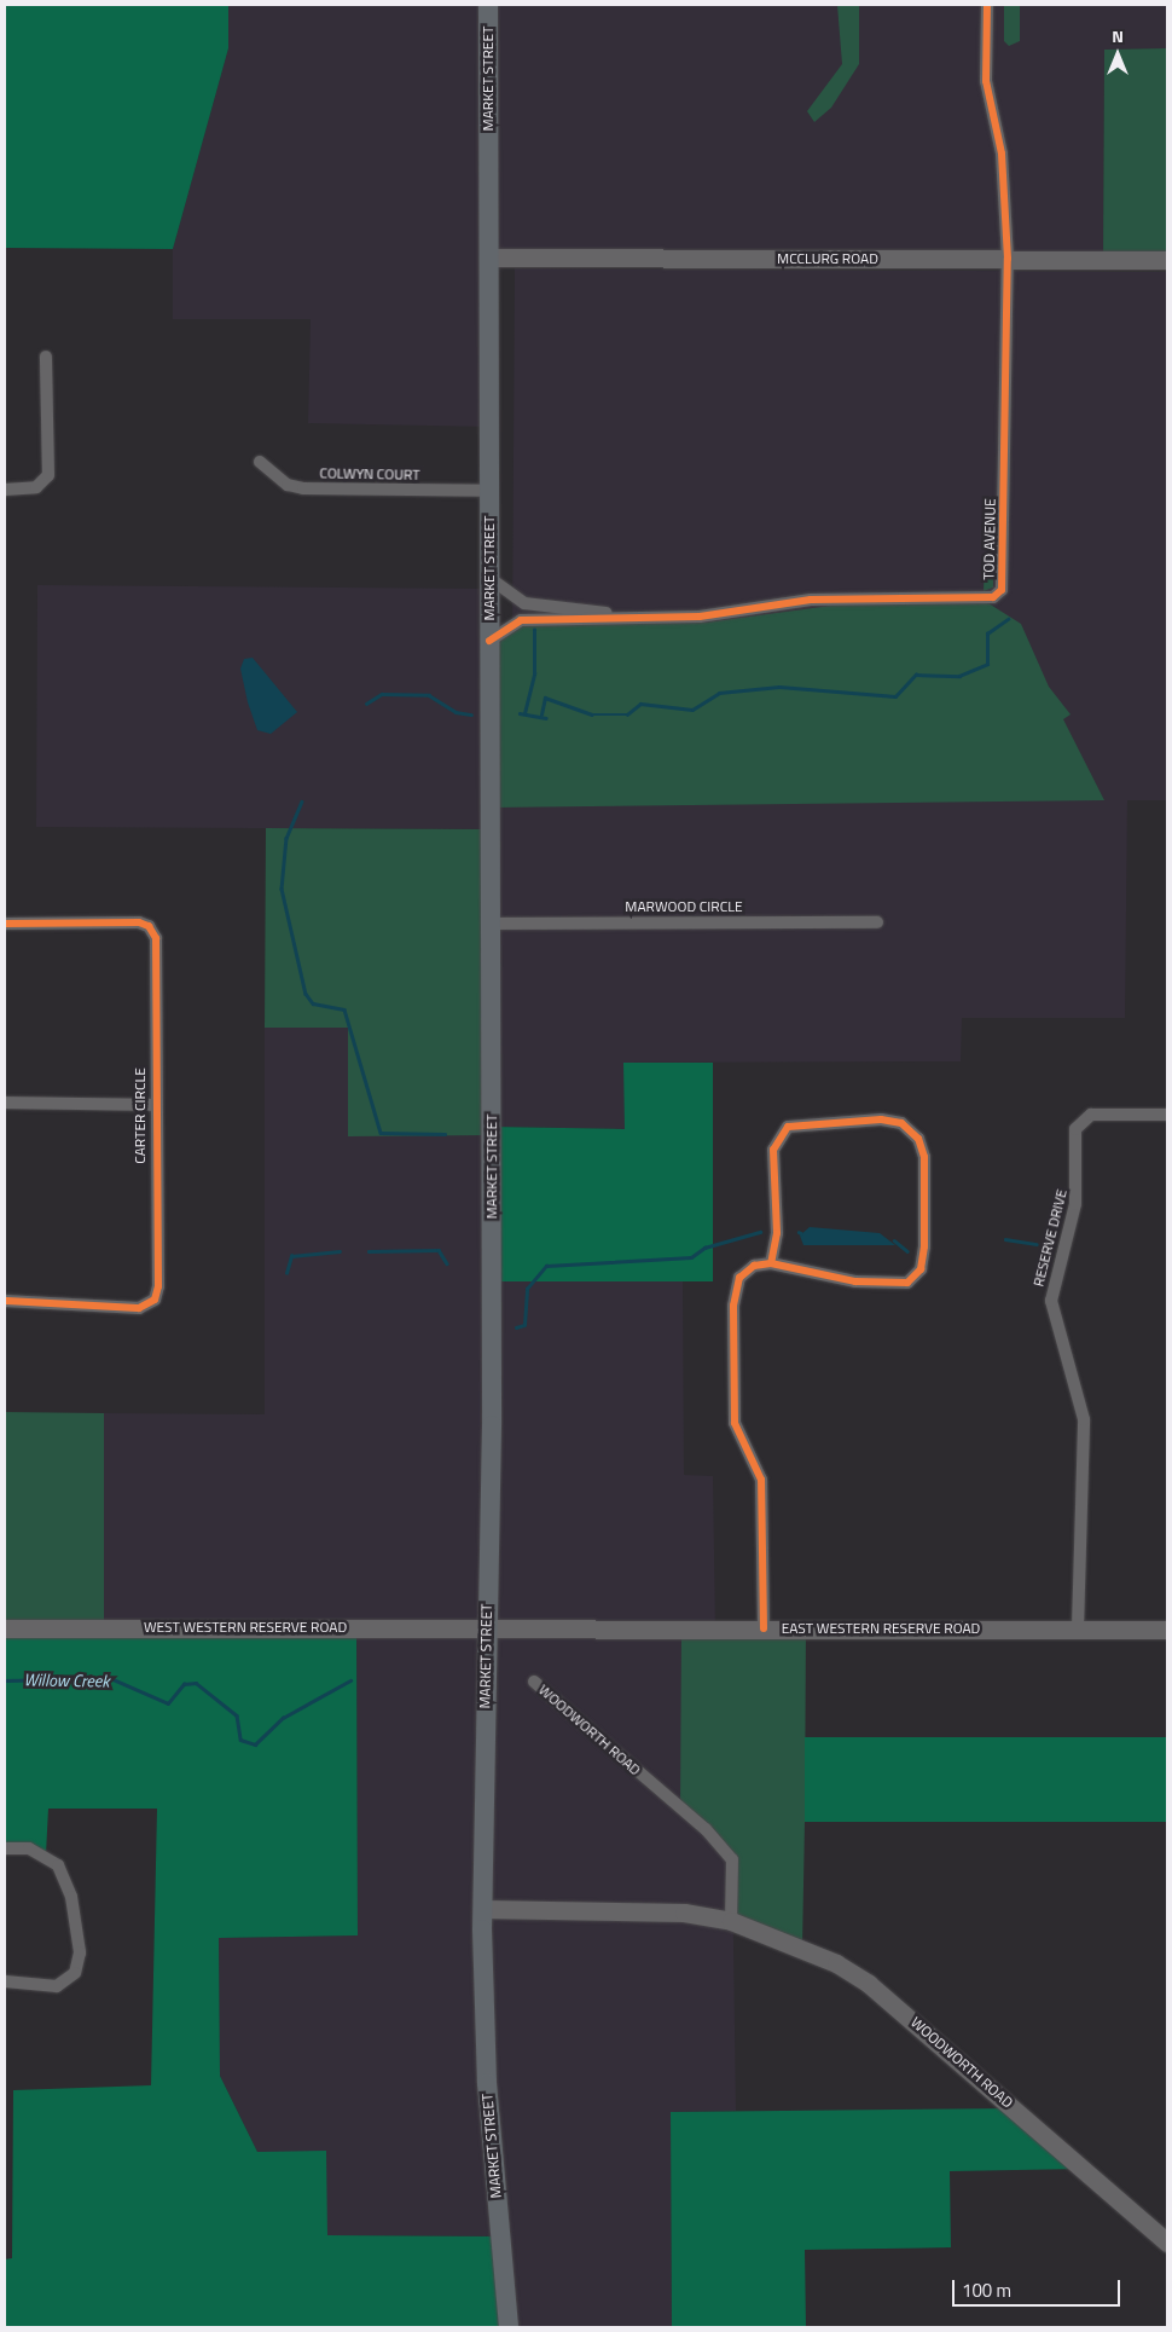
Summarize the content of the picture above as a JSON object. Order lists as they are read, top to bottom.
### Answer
{
  "streets": {
    "main road": [
      "MARKET STREET",
      "MCCLURG ROAD",
      "WEST WESTERN RESERVE ROAD",
      "EAST WESTERN RESERVE ROAD",
      "WOODWORTH ROAD"
    ],
    "street": [
      "COLWYN COURT",
      "TOD AVENUE",
      "MARWOOD CIRCLE",
      "CARTER CIRCLE",
      "RESERVE DRIVE"
    ]
  },
  "crossings": [
    ["MARKET STREET", "MCCLURG ROAD"],
    ["MARKET STREET", "COLWYN COURT"],
    ["MARKET STREET", "TOD AVENUE"],
    ["MARKET STREET", "MARWOOD CIRCLE"],
    ["MARKET STREET", "WEST WESTERN RESERVE ROAD"],
    ["MARKET STREET", "EAST WESTERN RESERVE ROAD"],
    ["MARKET STREET", "WOODWORTH ROAD"],
    ["MCCLURG ROAD", "TOD AVENUE"],
    ["RESERVE DRIVE", "EAST WESTERN RESERVE ROAD"],
    ["WEST WESTERN RESERVE ROAD", "EAST WESTERN RESERVE ROAD"]
  ],
  "water": ["Willow Creek"],
  "scale_bar": "100 m",
  "north": "top"
}
